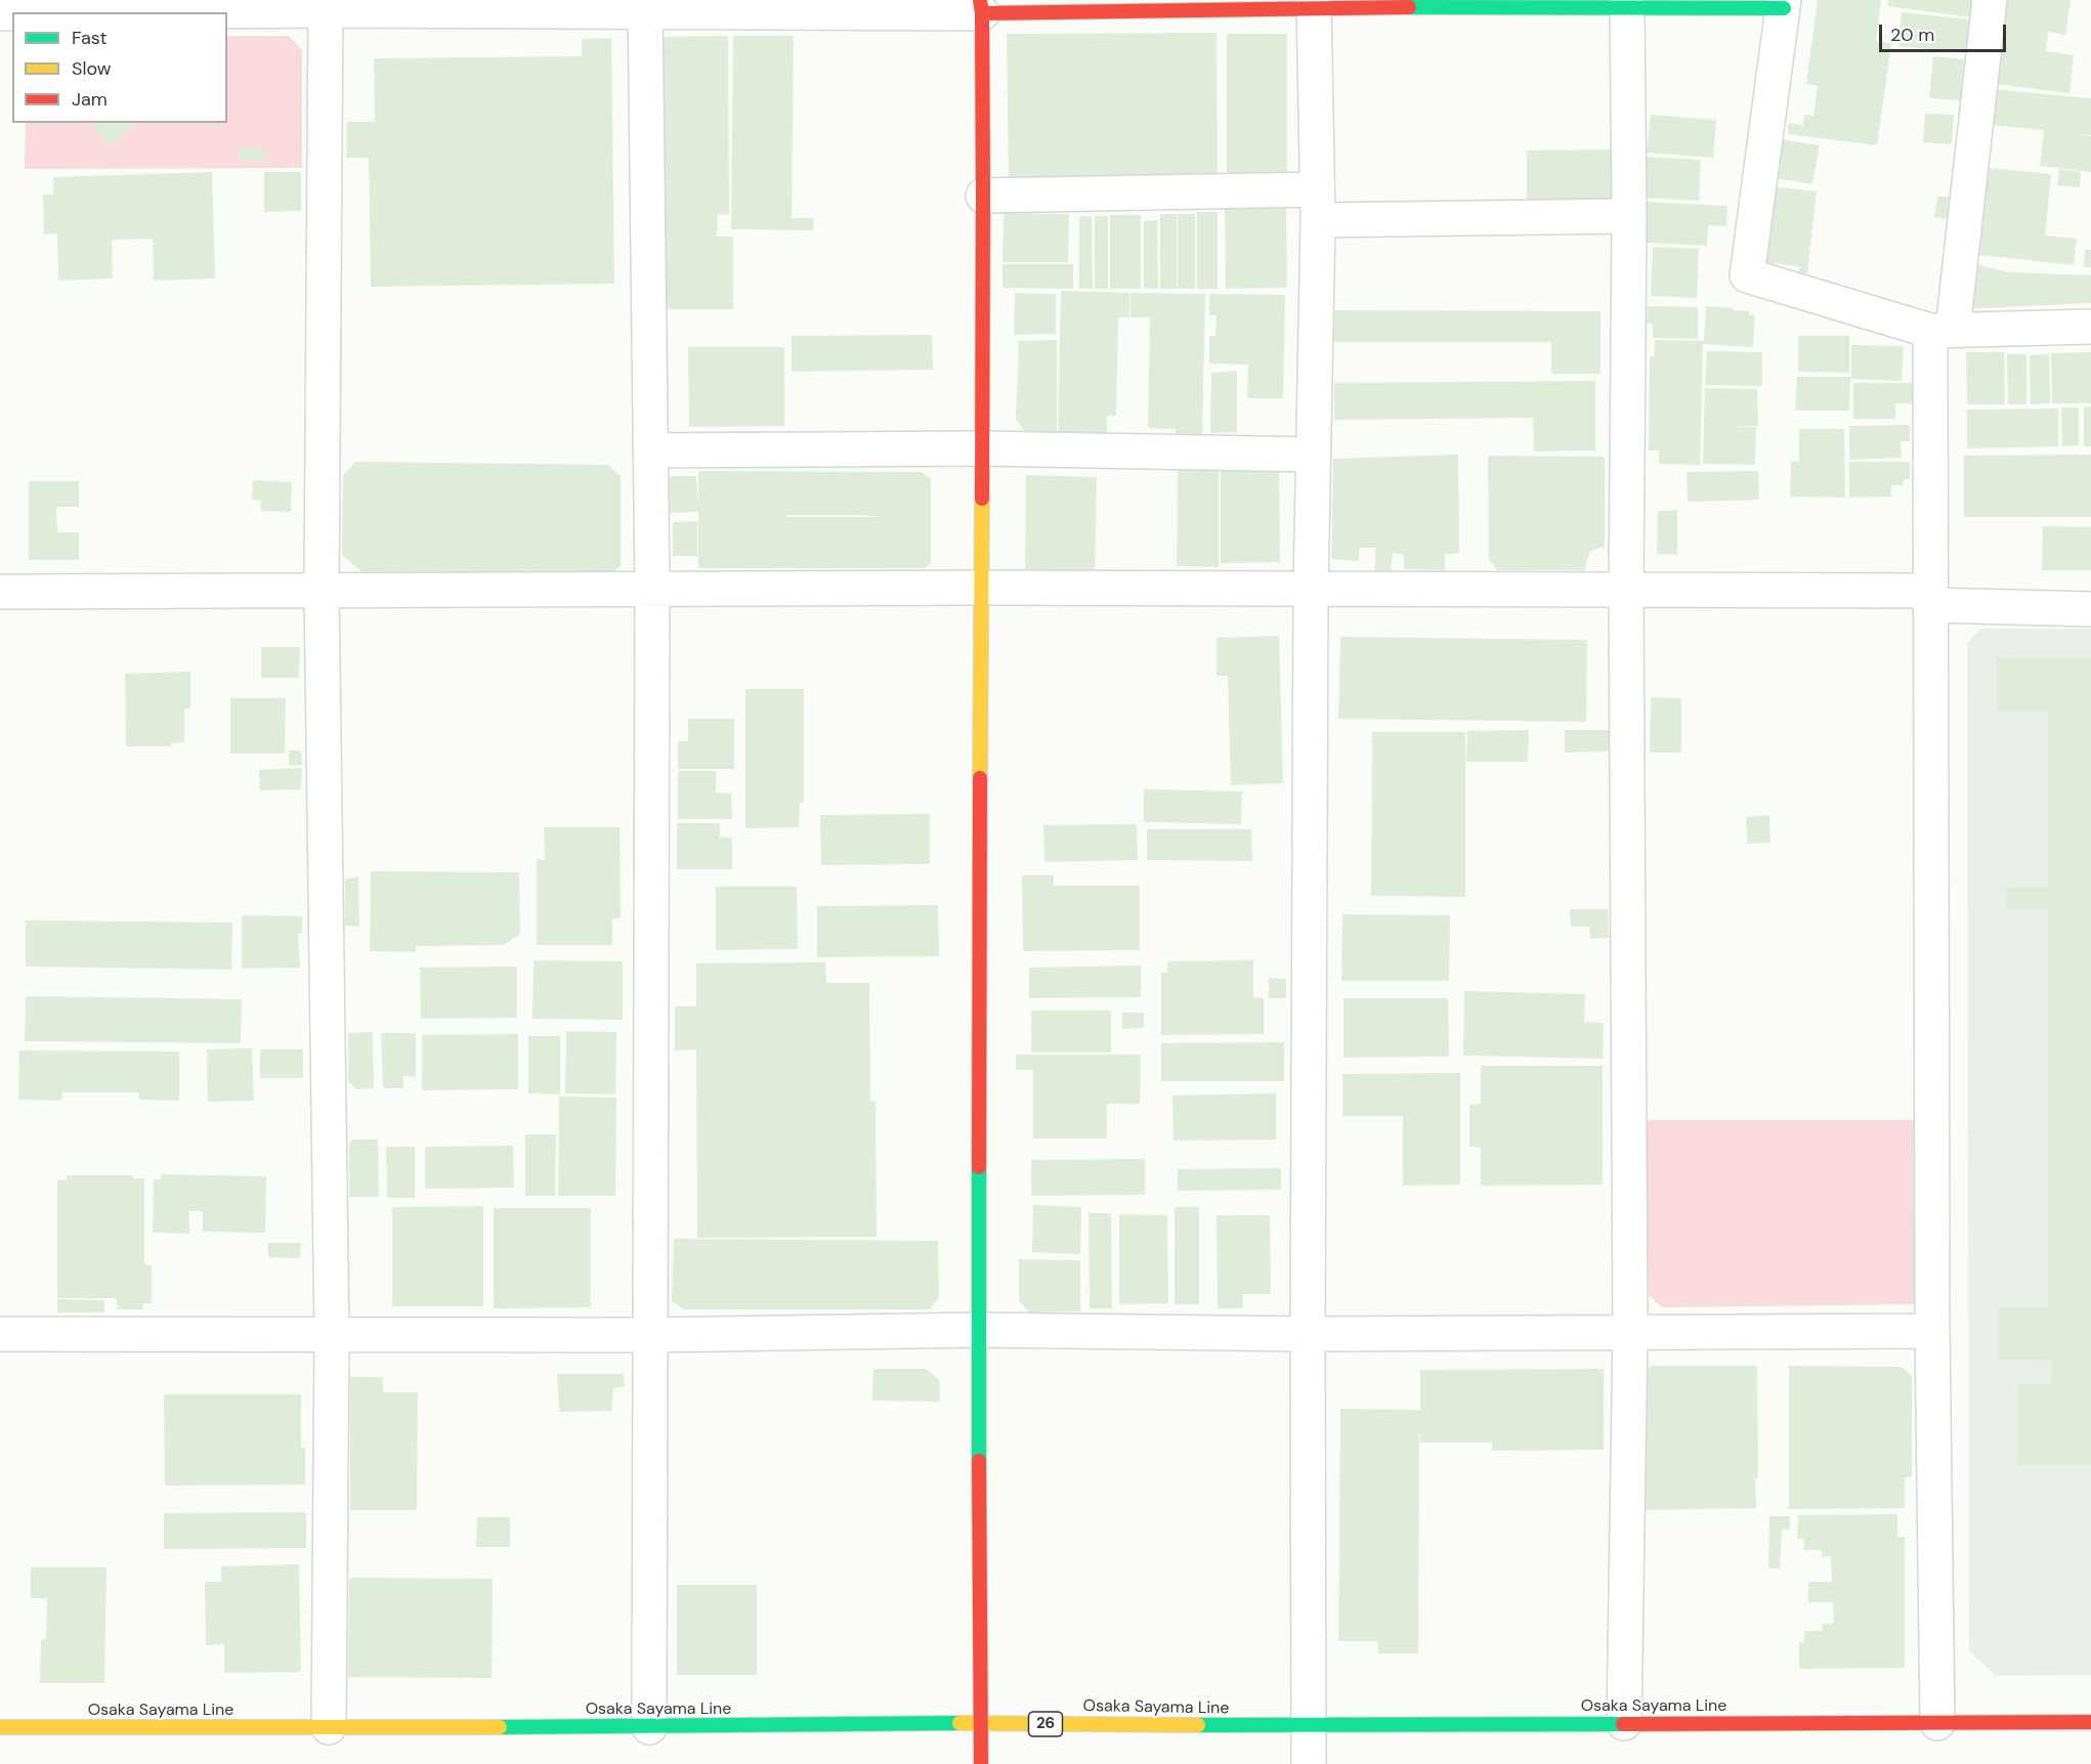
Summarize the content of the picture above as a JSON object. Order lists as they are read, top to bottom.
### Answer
{
  "streets": {
    "street": ["Osaka Sayama Line", "26"]
  },
  "legend": ["Fast", "Slow", "Jam"],
  "scale_bar": "20 m"
}
